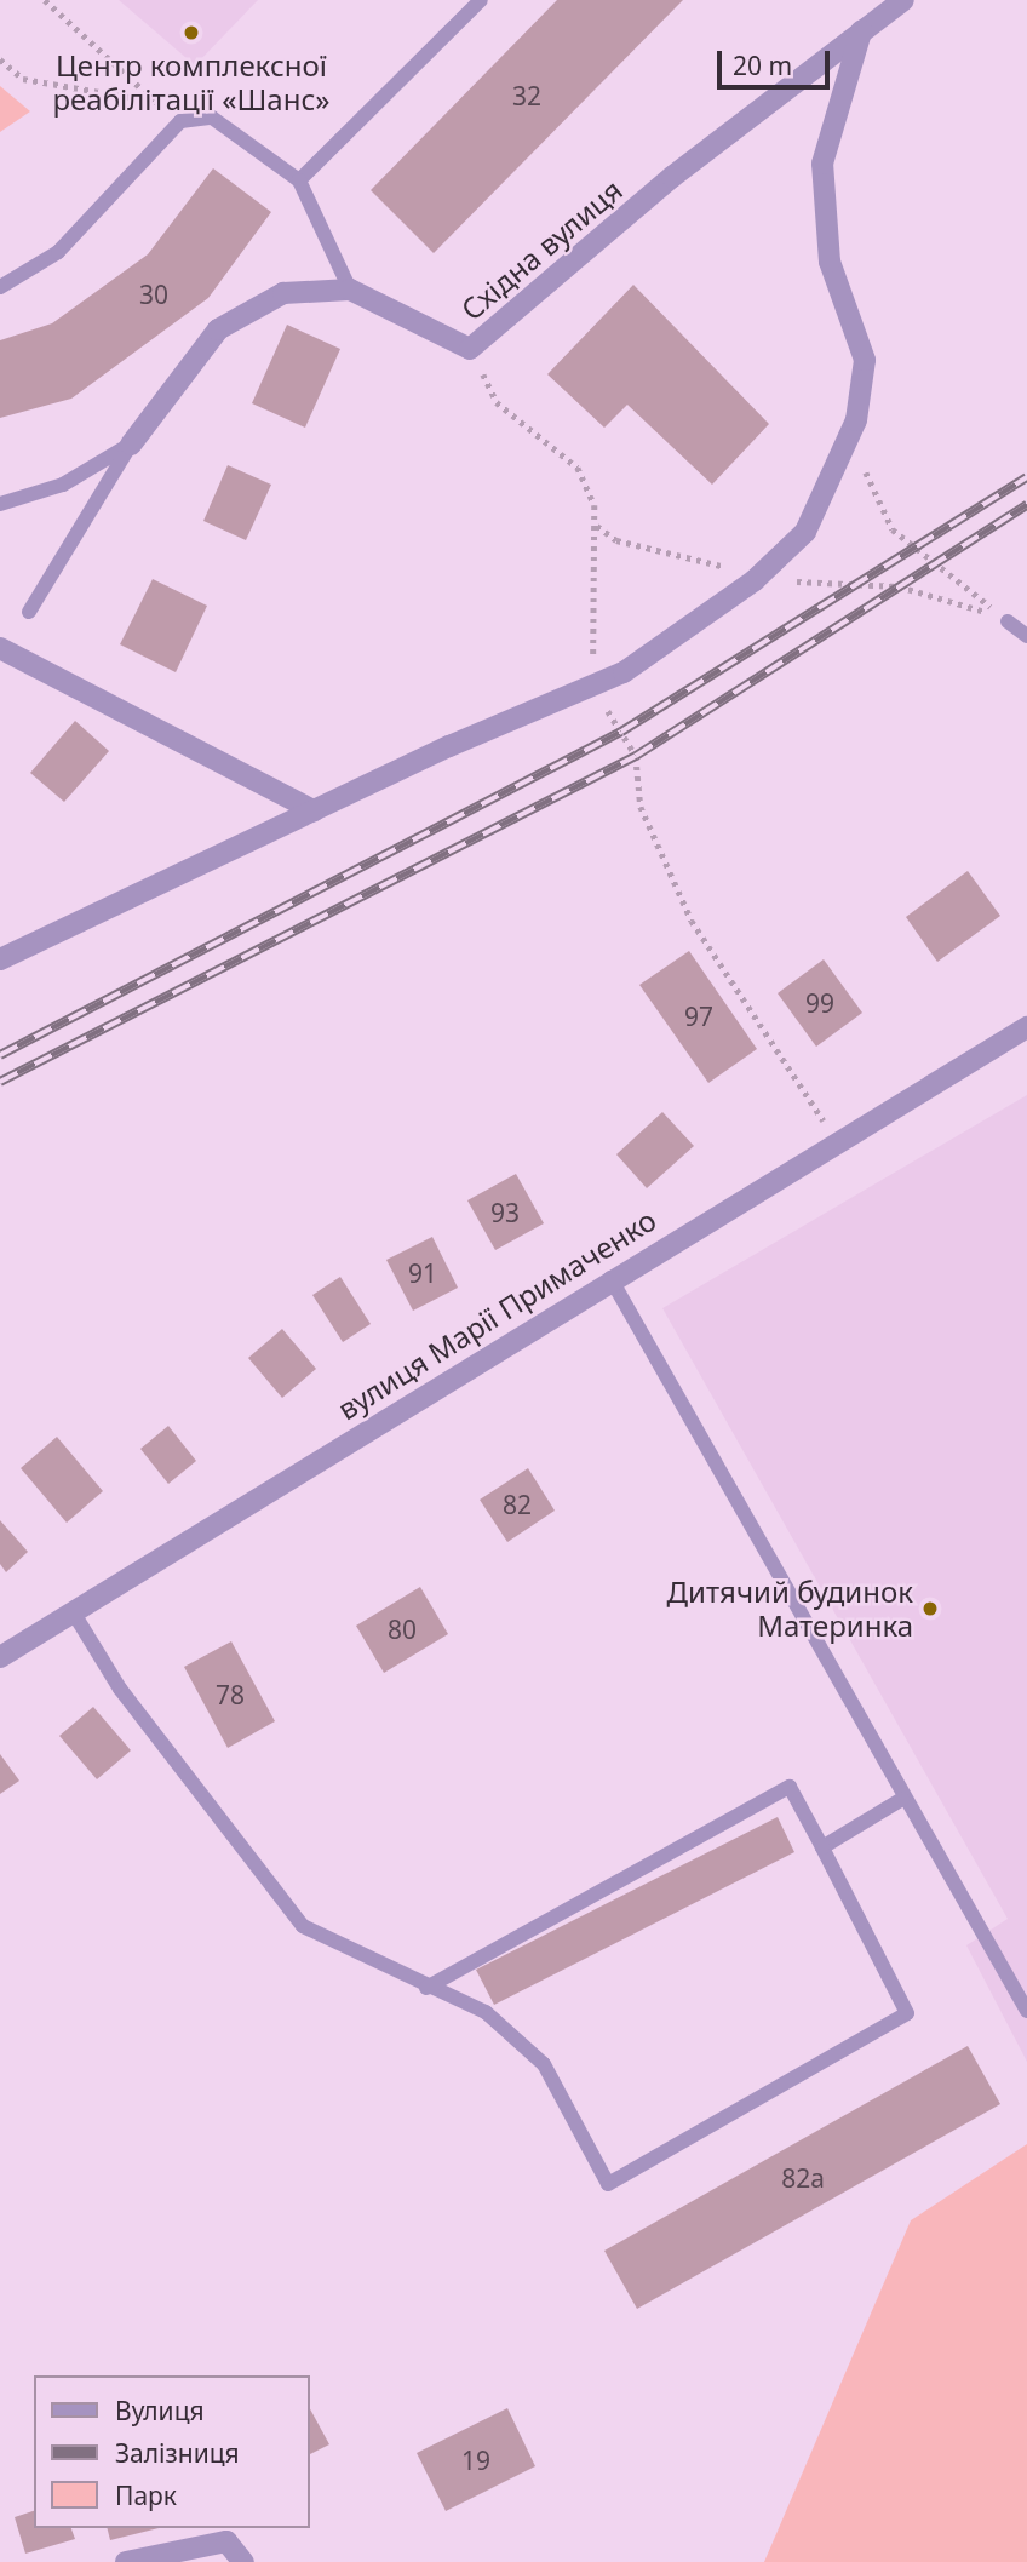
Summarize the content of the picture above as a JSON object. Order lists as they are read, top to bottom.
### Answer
{
  "streets": {
    "street": ["Східна вулиця", "вулиця Марії Примаченко"]
  },
  "places": ["Центр комплексної реабілітації «Шанс»", "Дитячий будинок Материнка"],
  "house_numbers": [
    "32",
    "30",
    "99",
    "97",
    "93",
    "91",
    "82",
    "80",
    "78",
    "82а",
    "19"
  ],
  "legend": ["Вулиця", "Залізниця", "Парк"],
  "scale_bar": "20 m"
}
